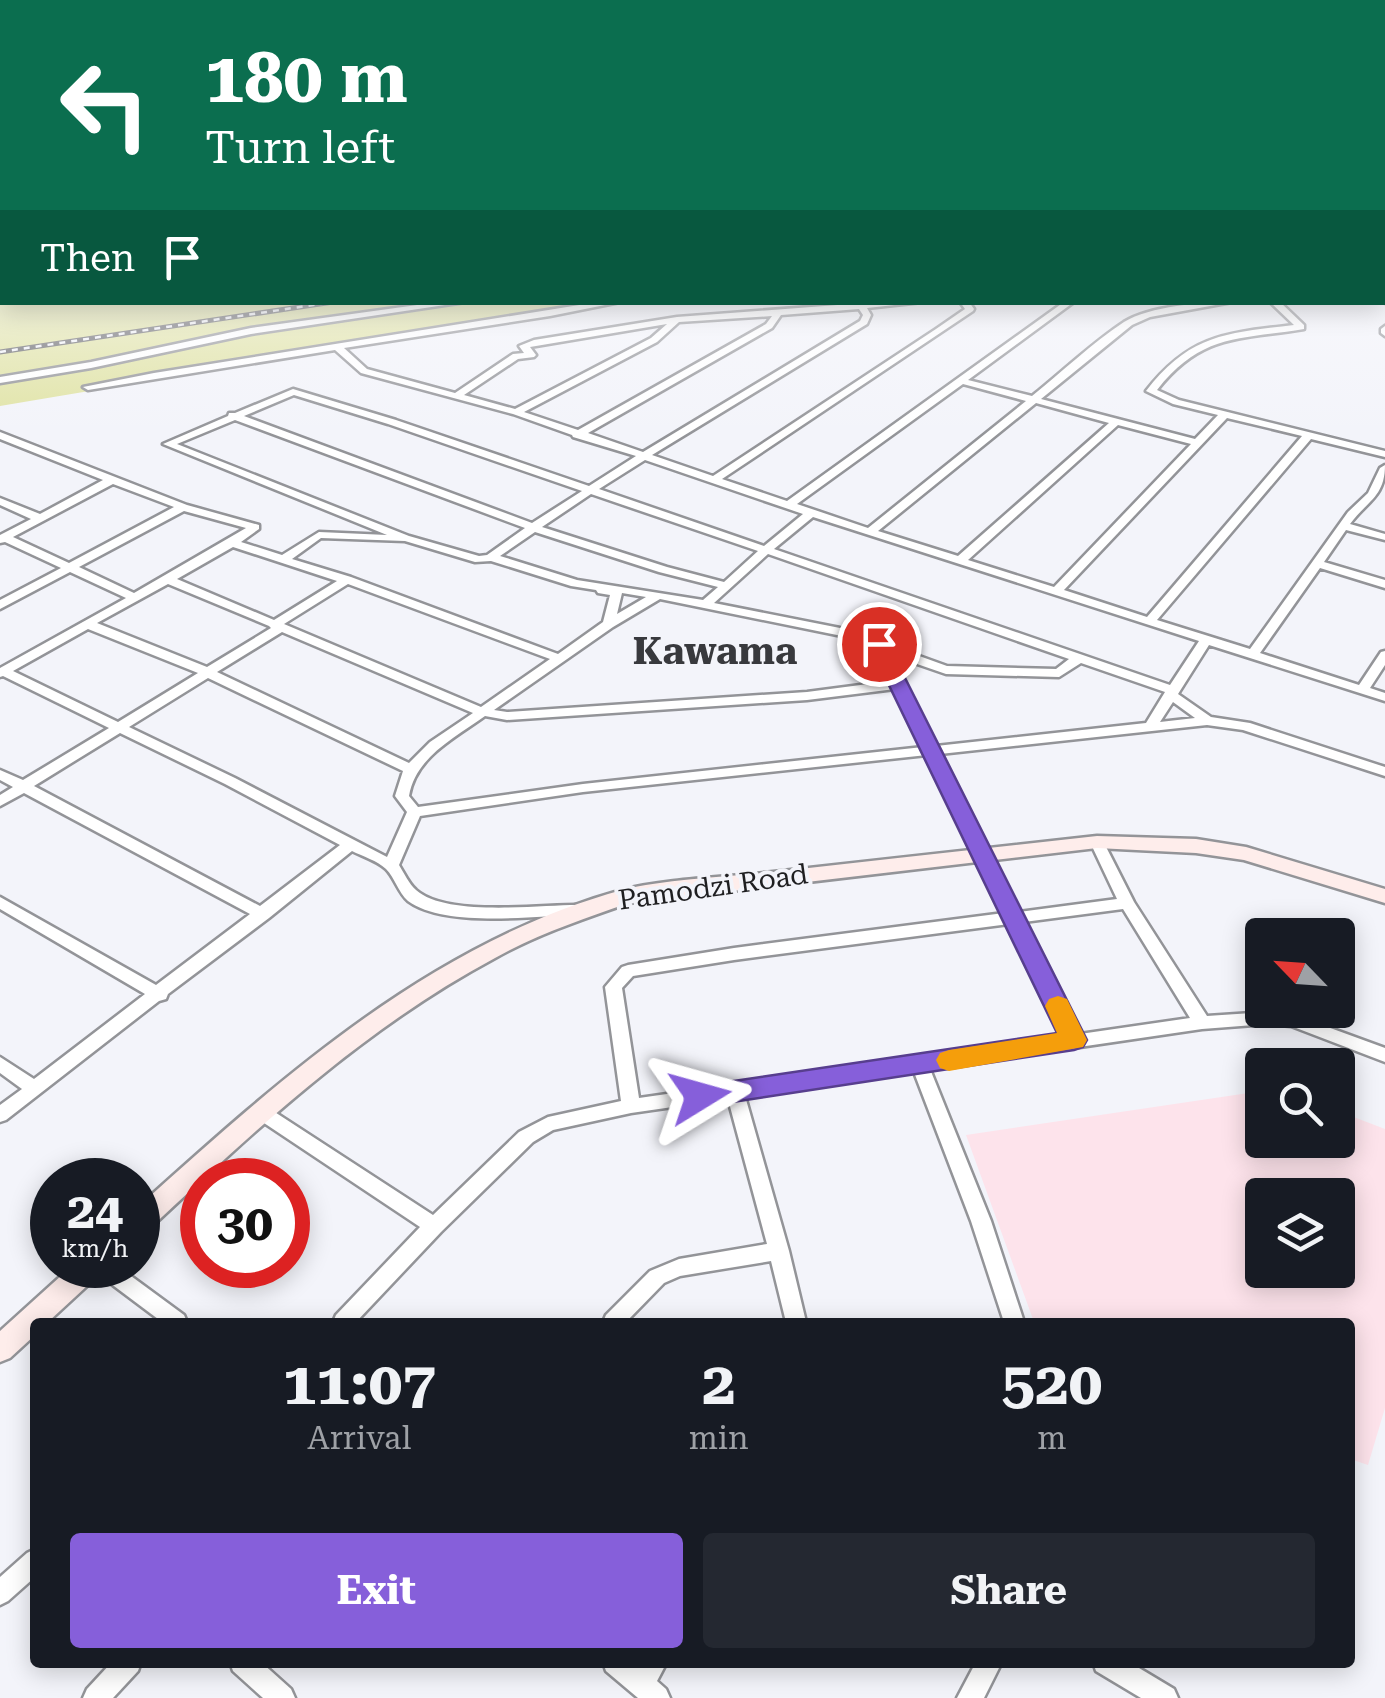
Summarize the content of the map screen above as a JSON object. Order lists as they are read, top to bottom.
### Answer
{
  "streets": {
    "street": ["Pamodzi Road"]
  },
  "districts": ["Kawama"],
  "north": "top left",
  "page": {
    "turn": ["180 m", "Turn left"],
    "then": "Then",
    "speed": "24 km/h",
    "limit": "30",
    "eta": [
      "11:07",
      "Arrival",
      "2",
      "min",
      "520",
      "m"
    ],
    "buttons": ["Exit", "Share"]
  }
}
